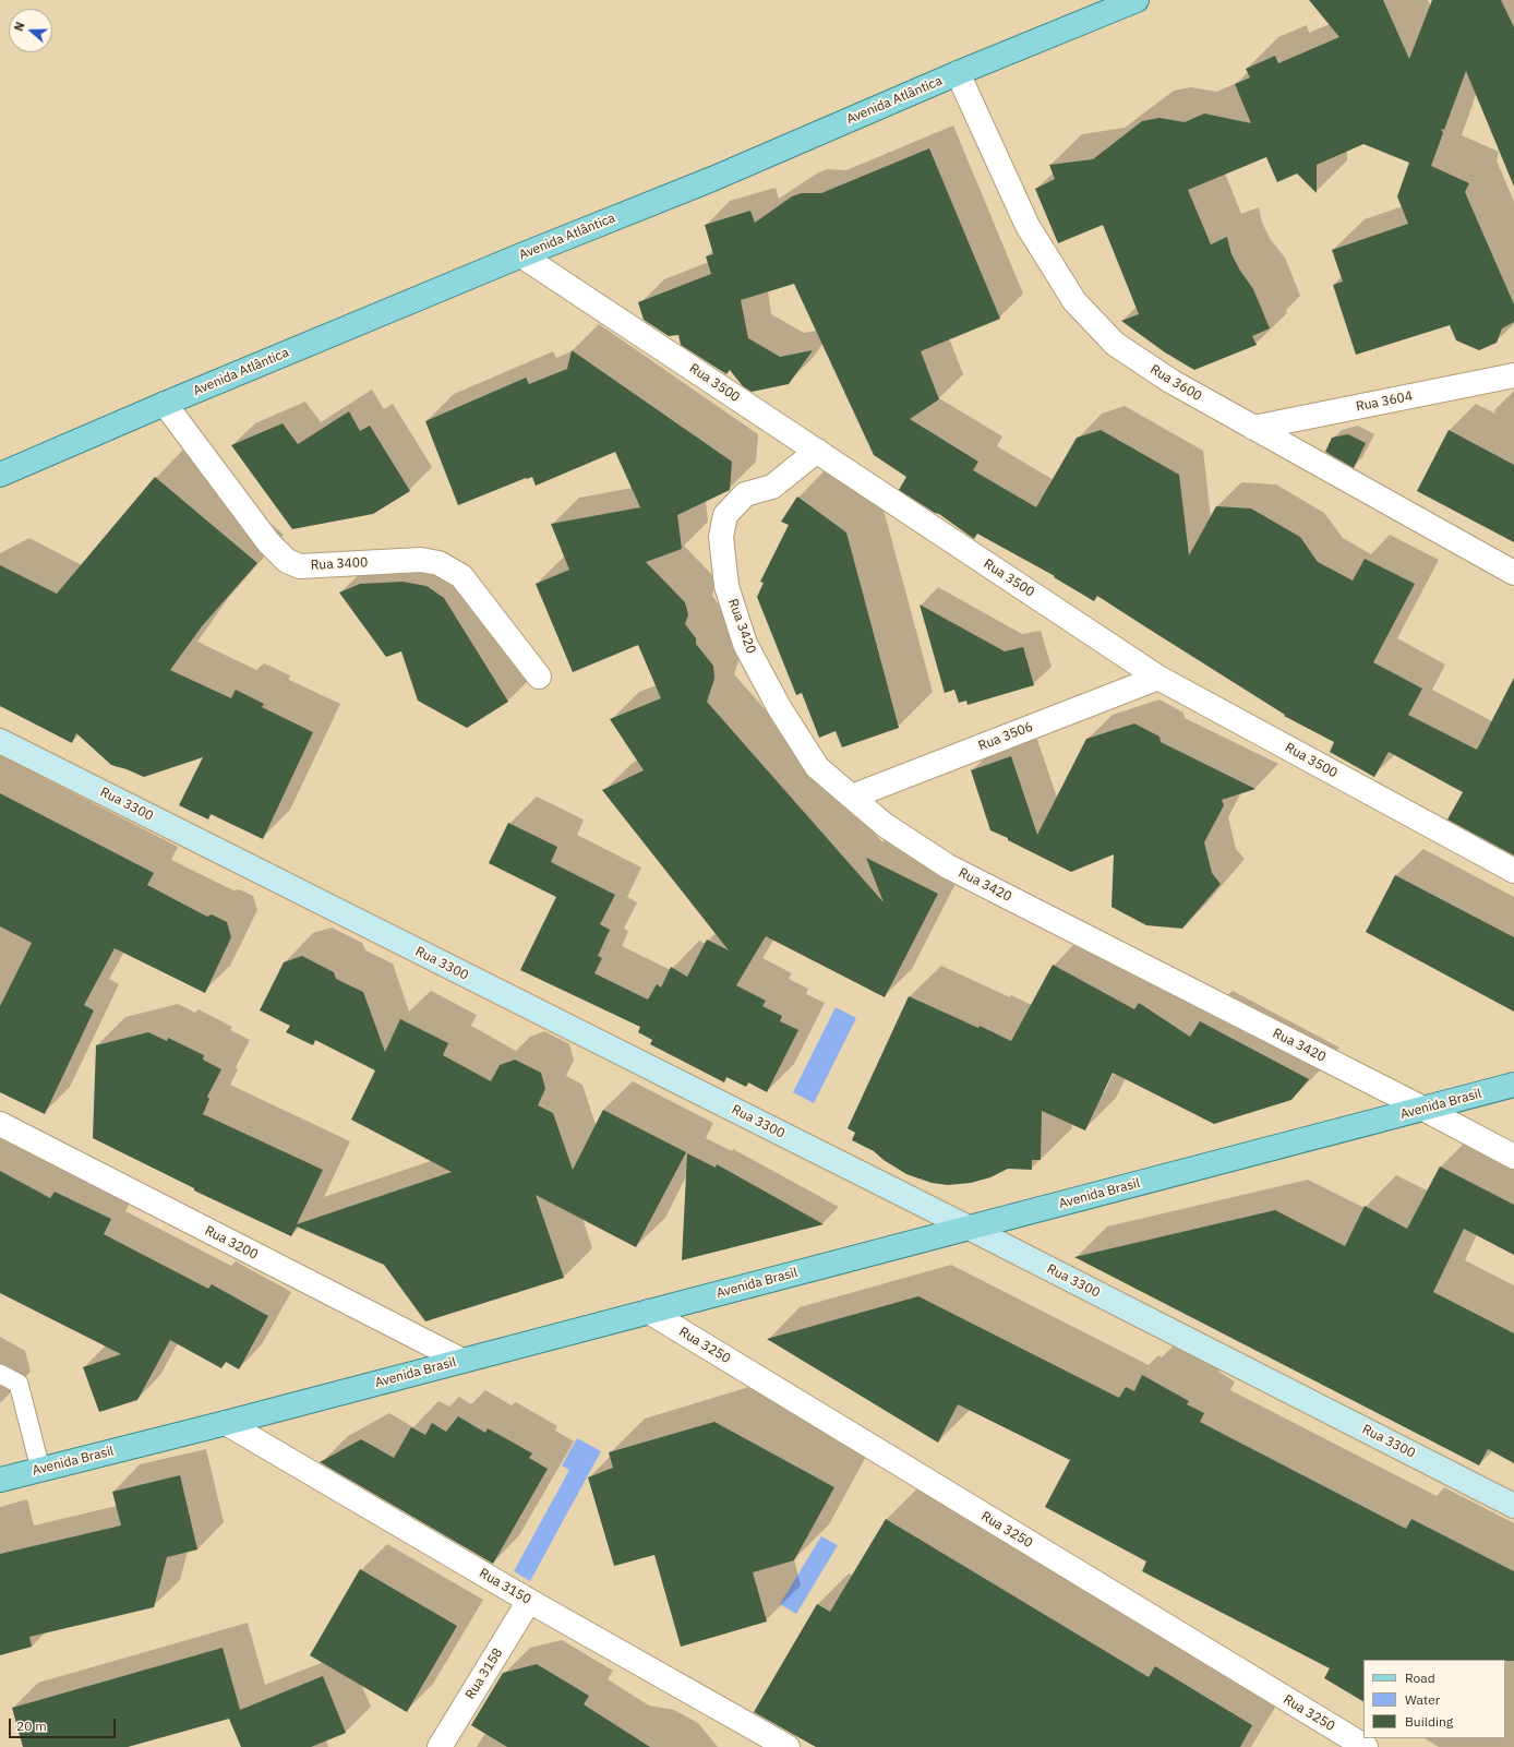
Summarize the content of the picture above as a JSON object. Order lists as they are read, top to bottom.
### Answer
{
  "streets": {
    "main road": ["Avenida Atlântica", "Avenida Brasil"],
    "street": [
      "Rua 3500",
      "Rua 3600",
      "Rua 3604",
      "Rua 3400",
      "Rua 3420",
      "Rua 3506",
      "Rua 3300",
      "Rua 3200",
      "Rua 3250",
      "Rua 3150",
      "Rua 3158"
    ]
  },
  "crossings": [
    ["Avenida Atlântica", "Rua 3500"],
    ["Avenida Atlântica", "Rua 3600"],
    ["Avenida Atlântica", "Rua 3400"],
    ["Rua 3500", "Rua 3420"],
    ["Rua 3500", "Rua 3506"],
    ["Rua 3600", "Rua 3604"],
    ["Rua 3420", "Rua 3506"],
    ["Rua 3420", "Avenida Brasil"],
    ["Rua 3300", "Avenida Brasil"],
    ["Avenida Brasil", "Rua 3200"],
    ["Avenida Brasil", "Rua 3250"],
    ["Avenida Brasil", "Rua 3150"],
    ["Rua 3150", "Rua 3158"]
  ],
  "legend": ["Road", "Water", "Building"],
  "scale_bar": "20 m",
  "north": "left"
}
